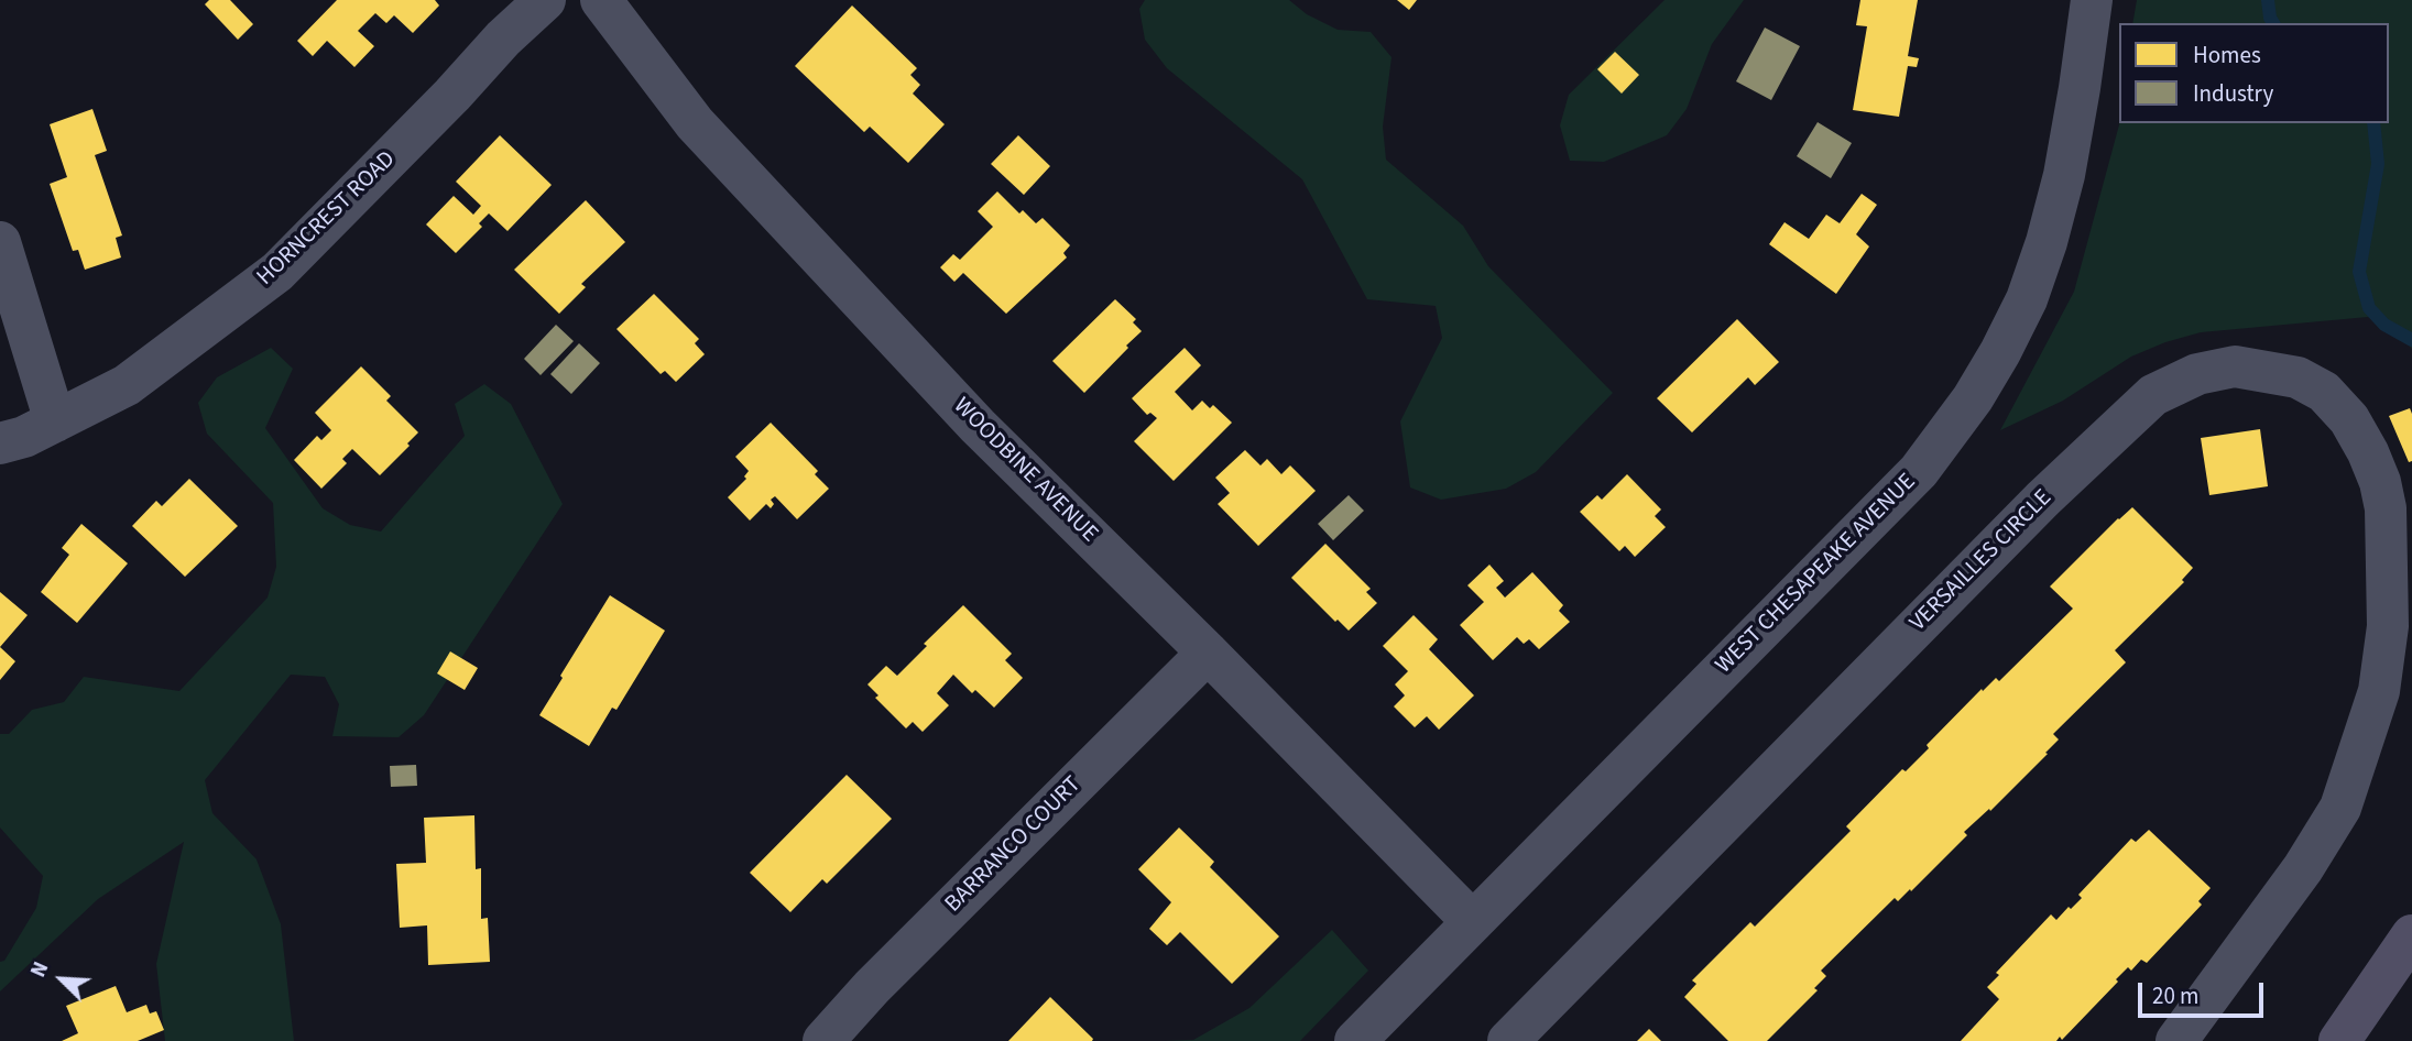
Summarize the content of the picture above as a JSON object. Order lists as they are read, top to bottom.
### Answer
{
  "streets": {
    "street": [
      "HORNCREST ROAD",
      "WOODBINE AVENUE",
      "VERSAILLES CIRCLE",
      "WEST CHESAPEAKE AVENUE",
      "BARRANCO COURT"
    ]
  },
  "crossings": [
    ["WOODBINE AVENUE", "WEST CHESAPEAKE AVENUE"],
    ["WOODBINE AVENUE", "BARRANCO COURT"]
  ],
  "legend": ["Homes", "Industry"],
  "scale_bar": "20 m",
  "north": "top left"
}
